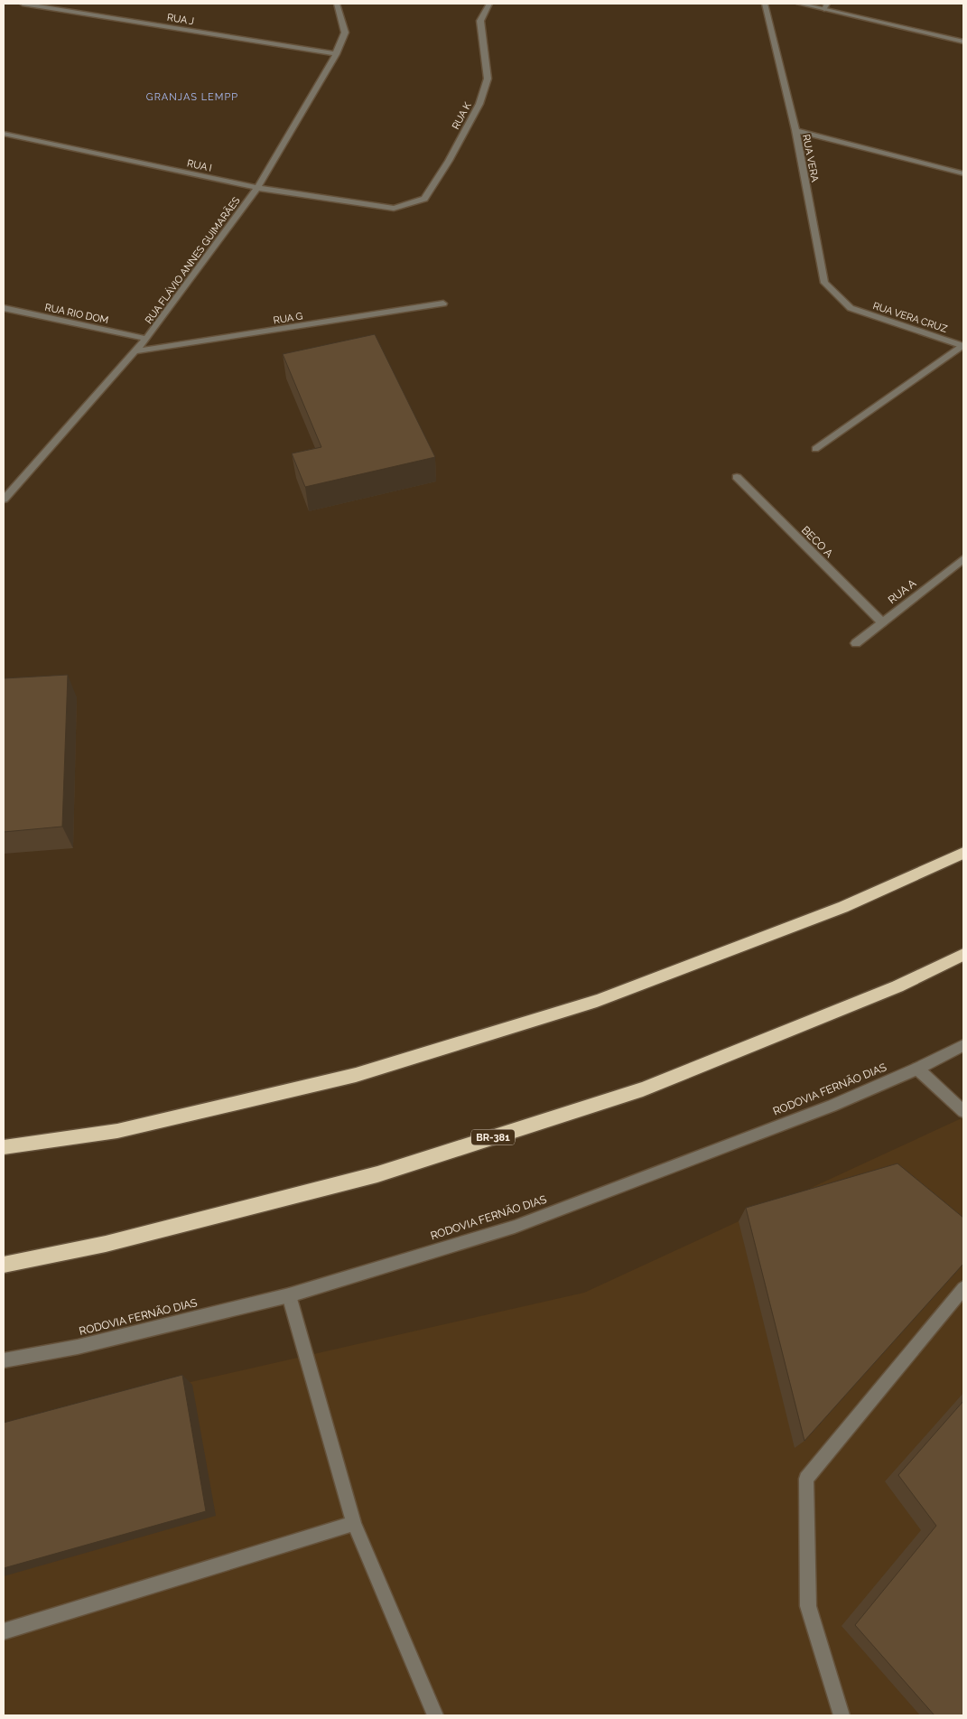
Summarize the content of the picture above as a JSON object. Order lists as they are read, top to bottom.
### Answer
{
  "streets": {
    "highway": ["BR-381"],
    "street": [
      "RUA J",
      "RUA K",
      "RUA VERA",
      "RUA I",
      "RUA FLÁVIO ANNES GUIMARÃES",
      "RUA RIO DOM",
      "RUA VERA CRUZ",
      "RUA G",
      "BECO A",
      "RUA A",
      "RODOVIA FERNÃO DIAS"
    ]
  },
  "crossings": [
    ["RUA J", "RUA FLÁVIO ANNES GUIMARÃES"],
    ["RUA K", "RUA I"],
    ["RUA VERA", "RUA VERA CRUZ"],
    ["RUA I", "RUA FLÁVIO ANNES GUIMARÃES"],
    ["RUA FLÁVIO ANNES GUIMARÃES", "RUA RIO DOM"],
    ["RUA FLÁVIO ANNES GUIMARÃES", "RUA G"],
    ["BECO A", "RUA A"]
  ],
  "districts": ["GRANJAS LEMPP"]
}
